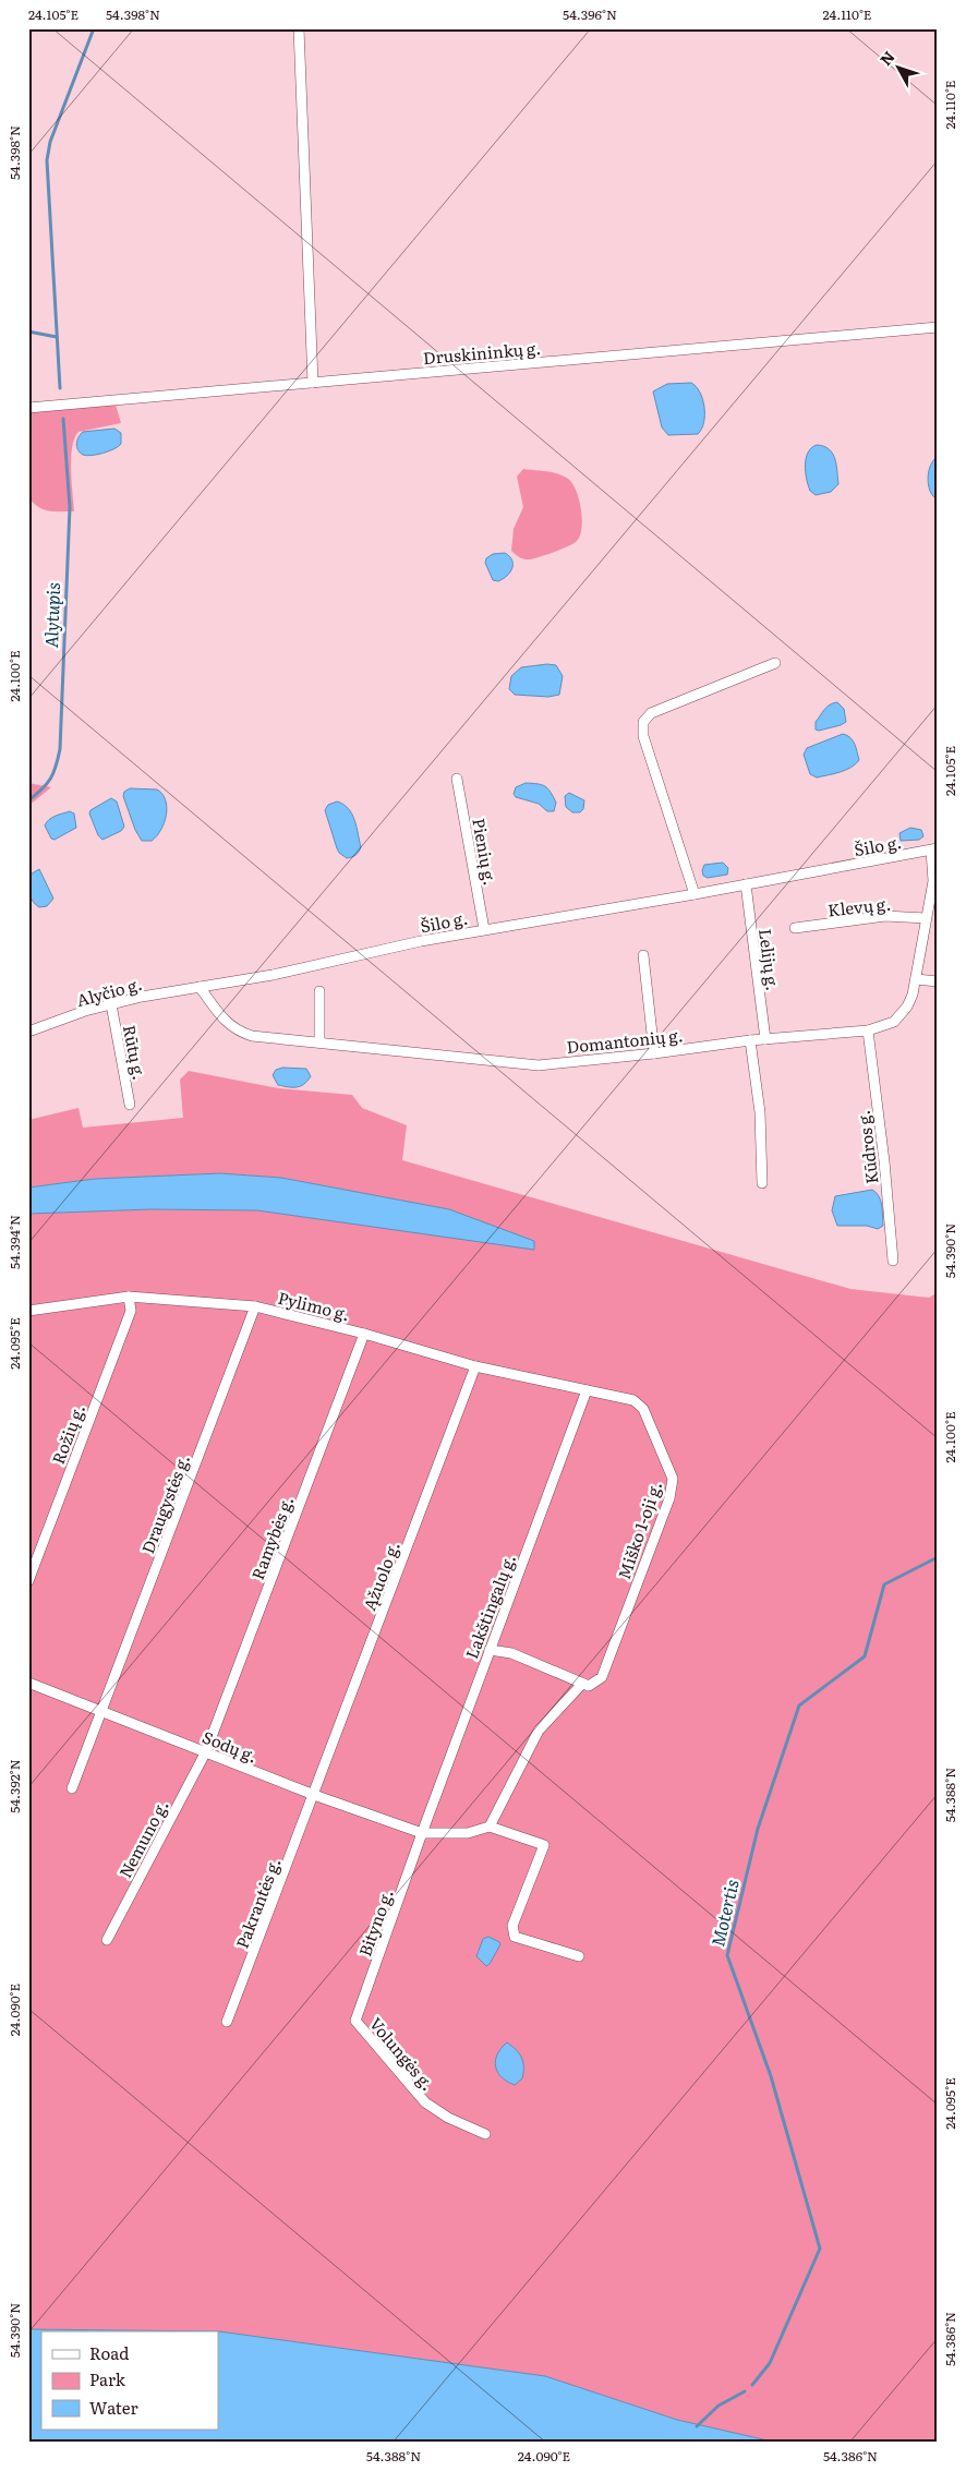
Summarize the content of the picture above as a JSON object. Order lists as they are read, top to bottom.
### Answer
{
  "streets": {
    "street": [
      "Druskininkų g.",
      "Šilo g.",
      "Pienių g.",
      "Klevų g.",
      "Lelijų g.",
      "Alyčio g.",
      "Domantonių g.",
      "Rūtų g.",
      "Kūdros g.",
      "Pylimo g.",
      "Rožių g.",
      "Draugystės g.",
      "Miško 1-oji g.",
      "Ramybės g.",
      "Ąžuolo g.",
      "Lakštingalų g.",
      "Sodų g.",
      "Nemuno g.",
      "Pakrantės g.",
      "Bityno g.",
      "Volungės g."
    ]
  },
  "crossings": [
    ["Šilo g.", "Pienių g."],
    ["Šilo g.", "Lelijų g."],
    ["Šilo g.", "Alyčio g."],
    ["Šilo g.", "Domantonių g."],
    ["Klevų g.", "Domantonių g."],
    ["Lelijų g.", "Domantonių g."],
    ["Alyčio g.", "Domantonių g."],
    ["Alyčio g.", "Rūtų g."],
    ["Domantonių g.", "Kūdros g."],
    ["Pylimo g.", "Rožių g."],
    ["Pylimo g.", "Draugystės g."],
    ["Pylimo g.", "Miško 1-oji g."],
    ["Pylimo g.", "Ramybės g."],
    ["Pylimo g.", "Ąžuolo g."],
    ["Pylimo g.", "Lakštingalų g."],
    ["Draugystės g.", "Sodų g."],
    ["Miško 1-oji g.", "Lakštingalų g."],
    ["Ramybės g.", "Sodų g."],
    ["Ramybės g.", "Nemuno g."],
    ["Ąžuolo g.", "Sodų g."],
    ["Ąžuolo g.", "Pakrantės g."],
    ["Lakštingalų g.", "Sodų g."],
    ["Lakštingalų g.", "Bityno g."],
    ["Sodų g.", "Nemuno g."],
    ["Sodų g.", "Pakrantės g."],
    ["Sodų g.", "Bityno g."],
    ["Bityno g.", "Volungės g."]
  ],
  "water": ["Alytupis", "Motertis"],
  "legend": ["Road", "Park", "Water"],
  "north": "top left",
  "coordinates": [
    "24.105°E",
    "54.398°N",
    "54.396°N",
    "24.110°E",
    "24.100°E",
    "54.394°N",
    "54.390°N",
    "24.095°E",
    "54.392°N",
    "54.388°N",
    "24.090°E",
    "54.386°N"
  ]
}
